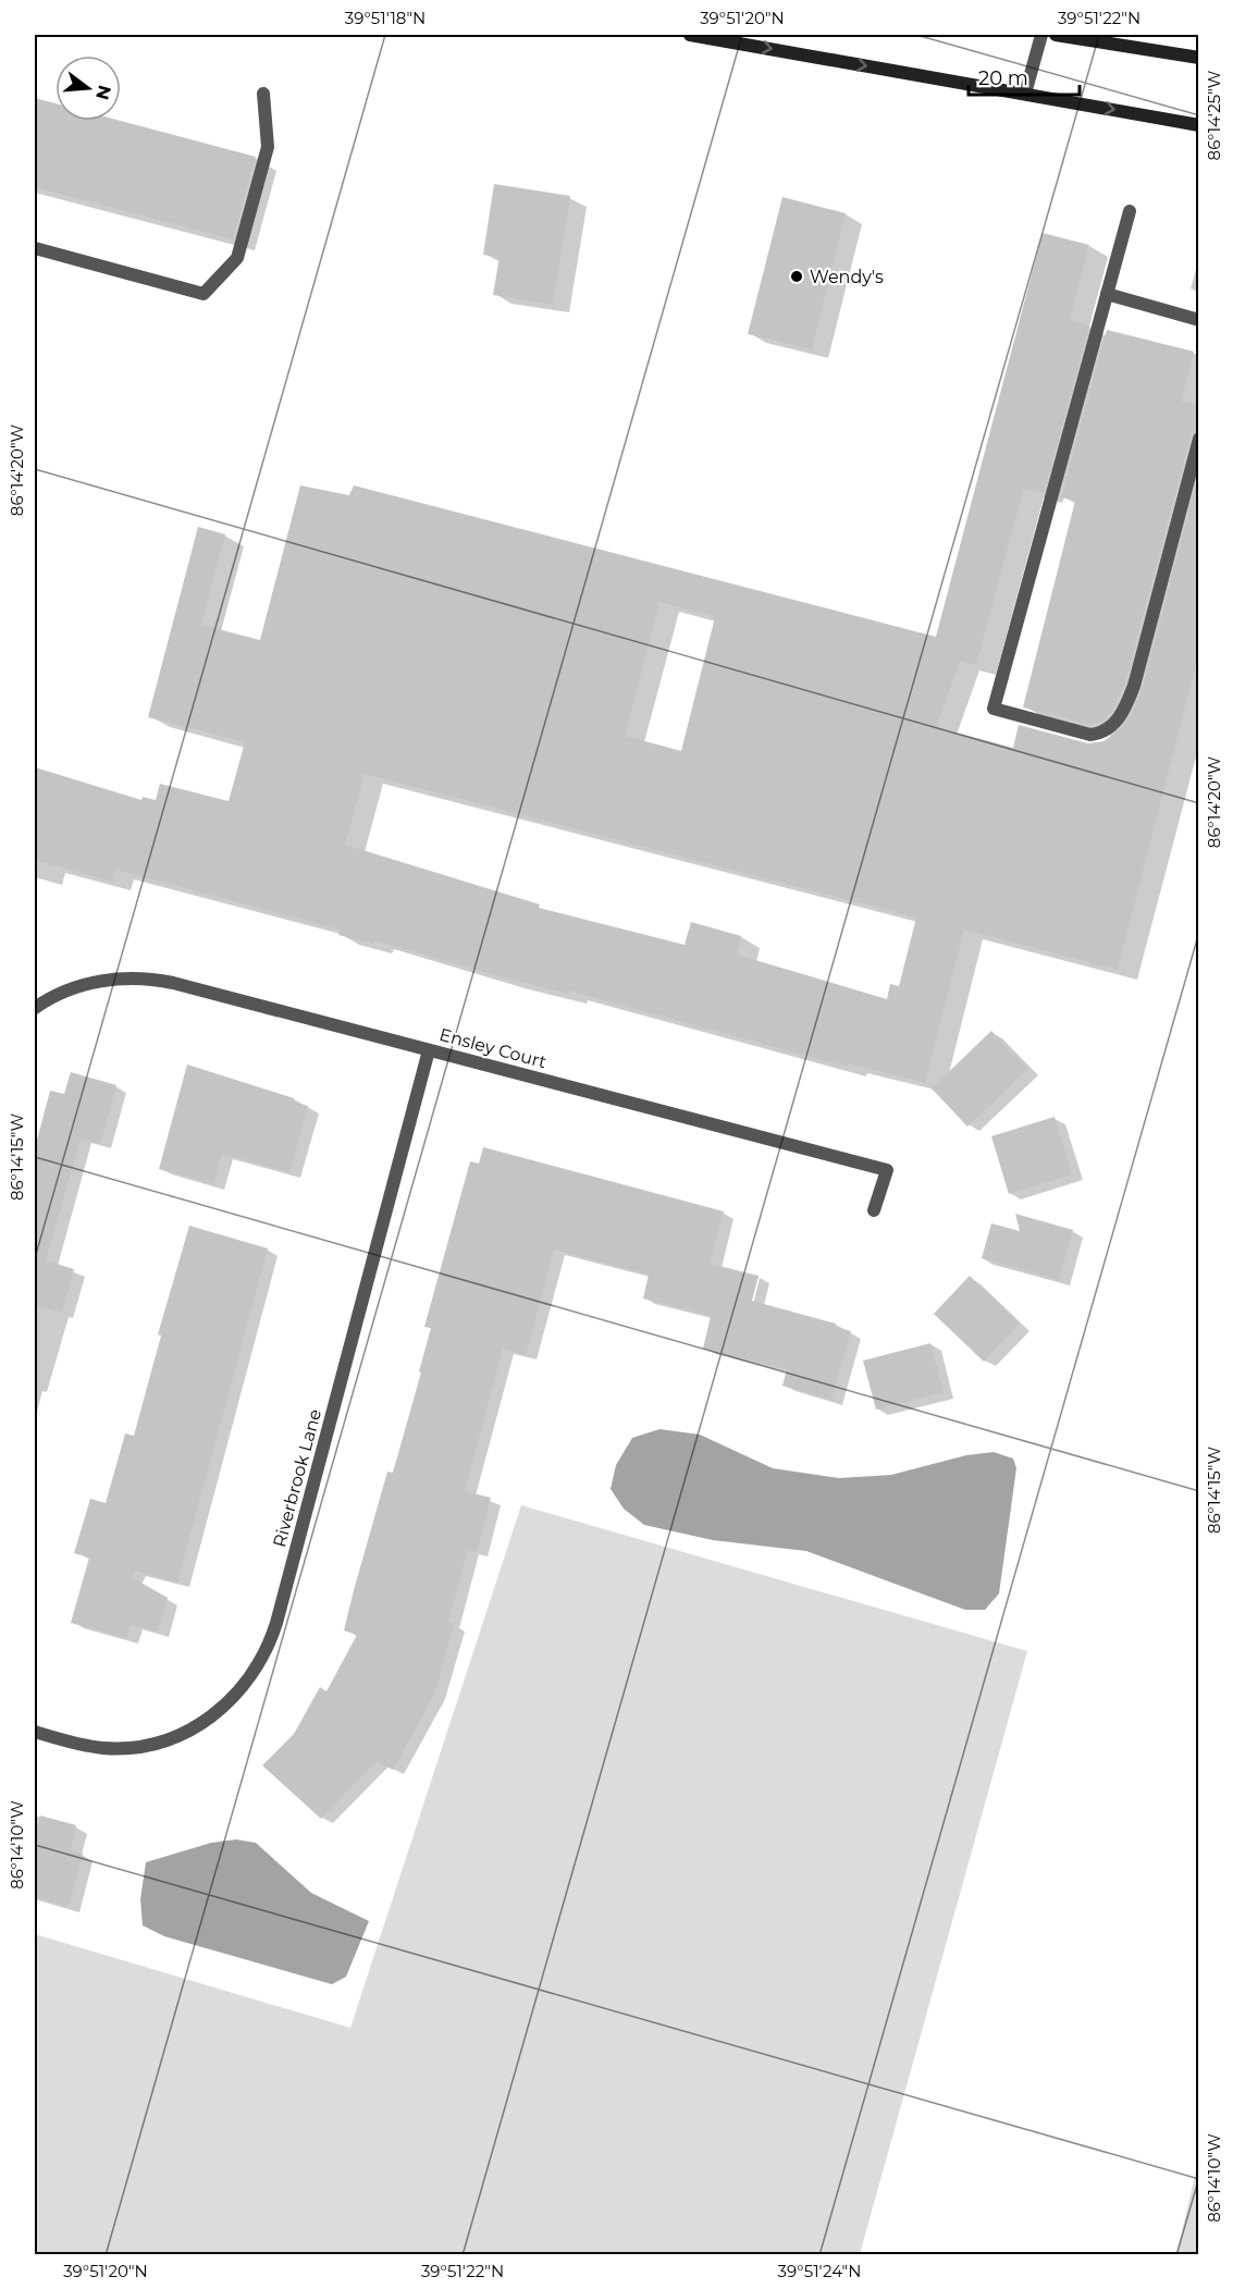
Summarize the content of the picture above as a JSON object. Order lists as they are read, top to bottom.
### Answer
{
  "streets": {
    "street": ["Ensley Court", "Riverbrook Lane"]
  },
  "crossings": [
    ["Ensley Court", "Riverbrook Lane"]
  ],
  "places": ["Wendy's"],
  "scale_bar": "20 m",
  "north": "right",
  "coordinates": [
    "39°51'18\"N",
    "39°51'20\"N",
    "39°51'22\"N",
    "86°14'25\"W",
    "86°14'20\"W",
    "86°14'15\"W",
    "86°14'10\"W",
    "39°51'24\"N"
  ]
}
